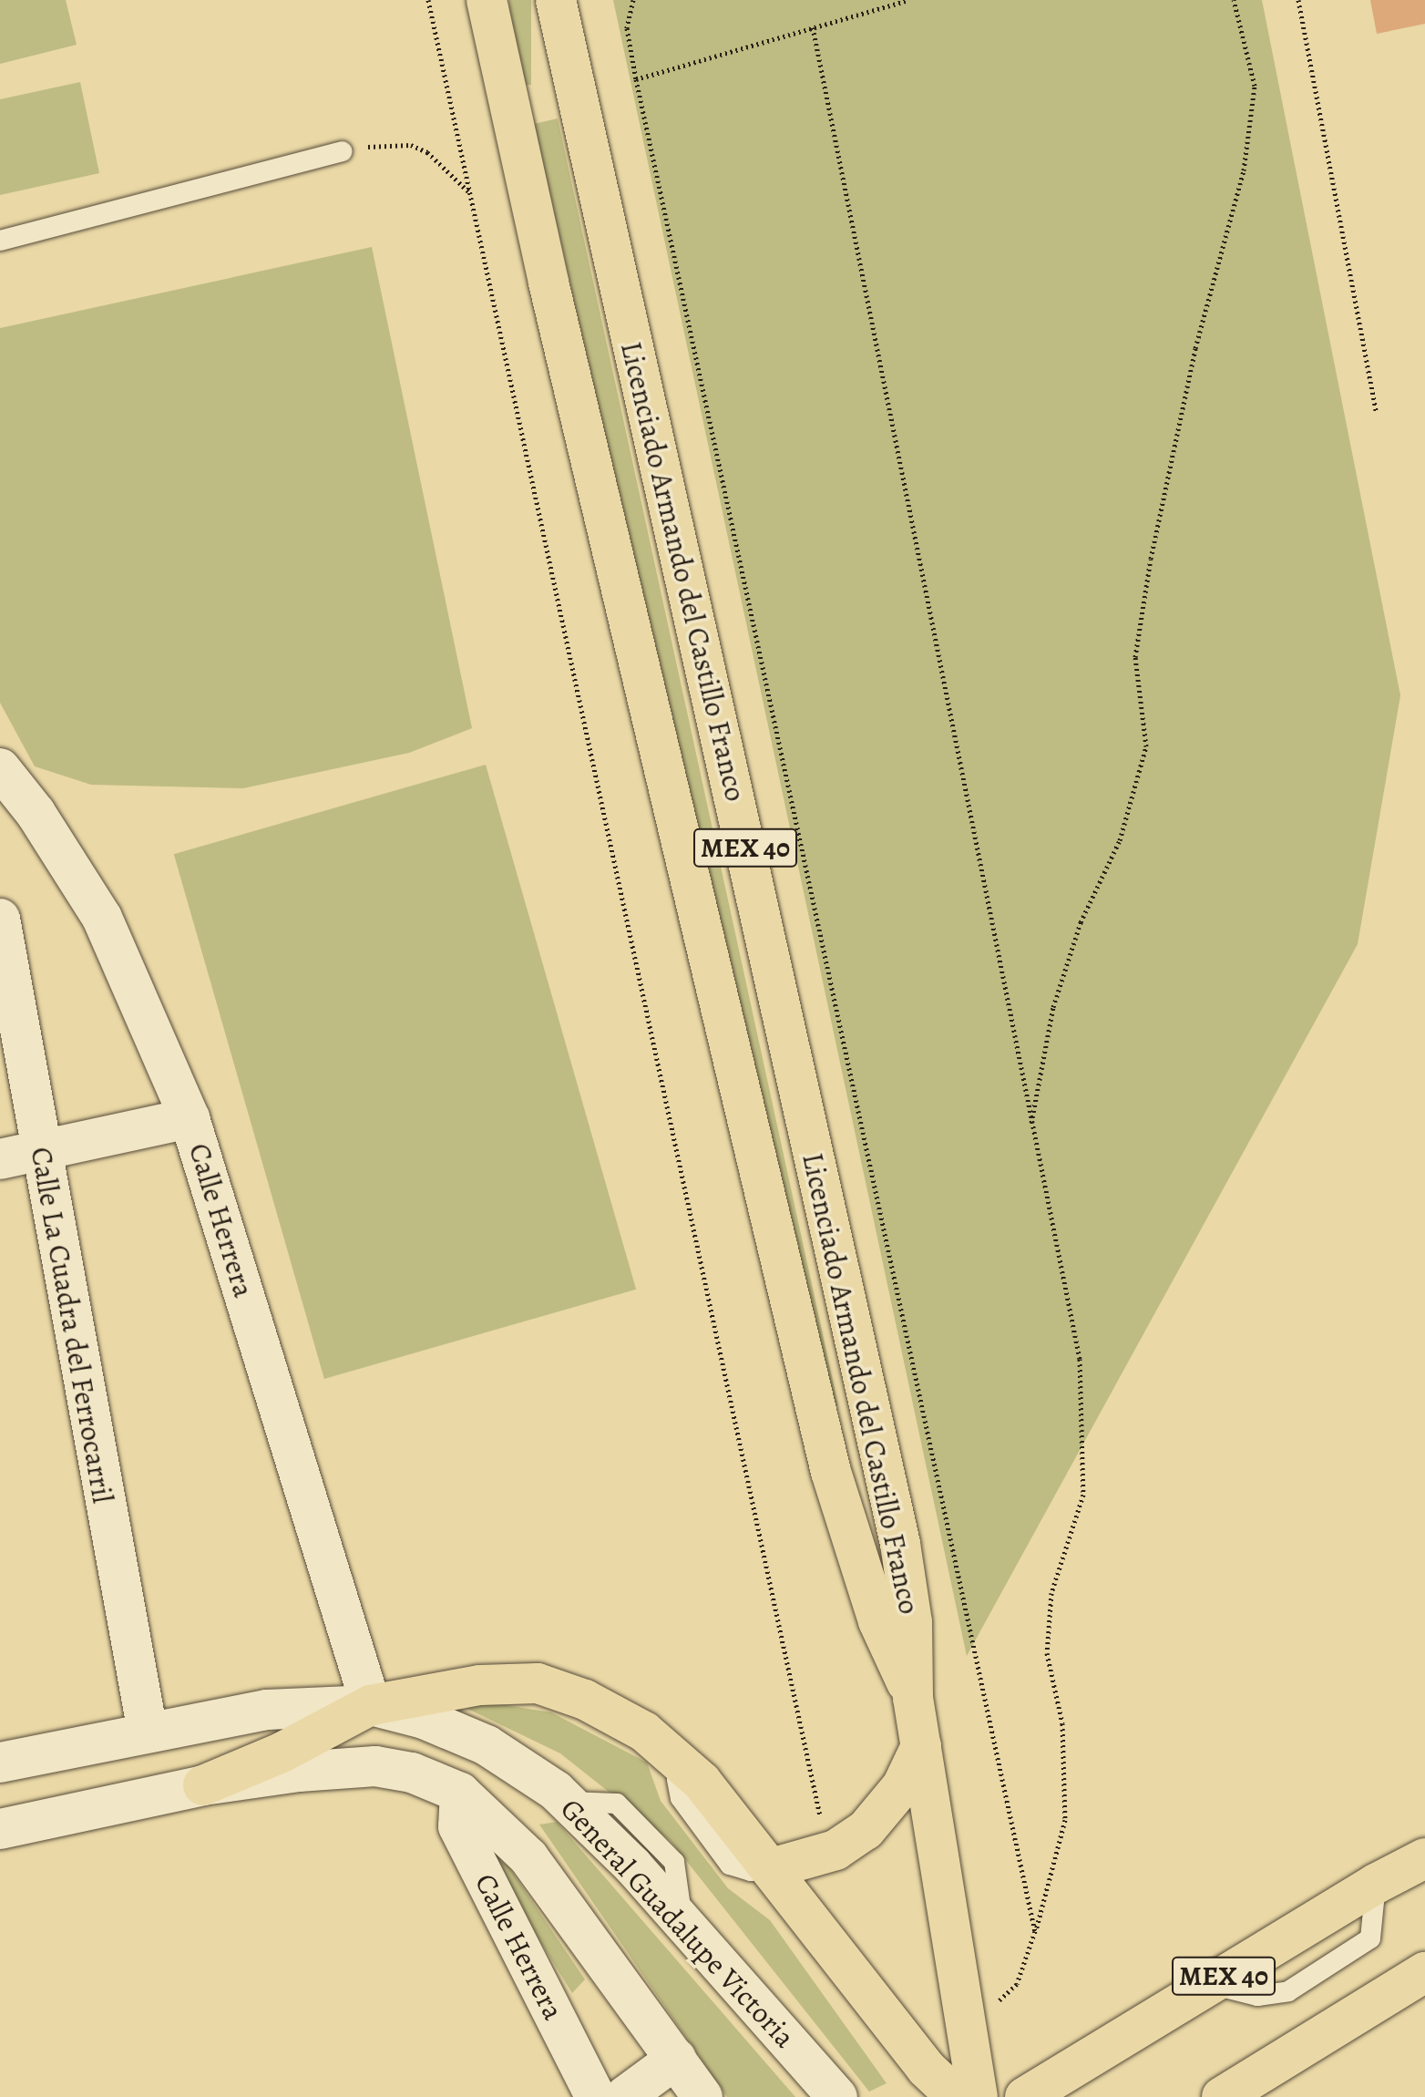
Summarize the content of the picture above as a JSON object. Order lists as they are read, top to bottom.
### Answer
{
  "streets": {
    "main road": ["Licenciado Armando del Castillo Franco", "MEX 40"],
    "street": ["Calle Herrera", "Calle La Cuadra del Ferrocarril", "General Guadalupe Victoria"]
  },
  "crossings": [
    ["Licenciado Armando del Castillo Franco", "MEX 40"],
    ["Calle Herrera", "General Guadalupe Victoria"],
    ["Calle La Cuadra del Ferrocarril", "General Guadalupe Victoria"]
  ]
}
